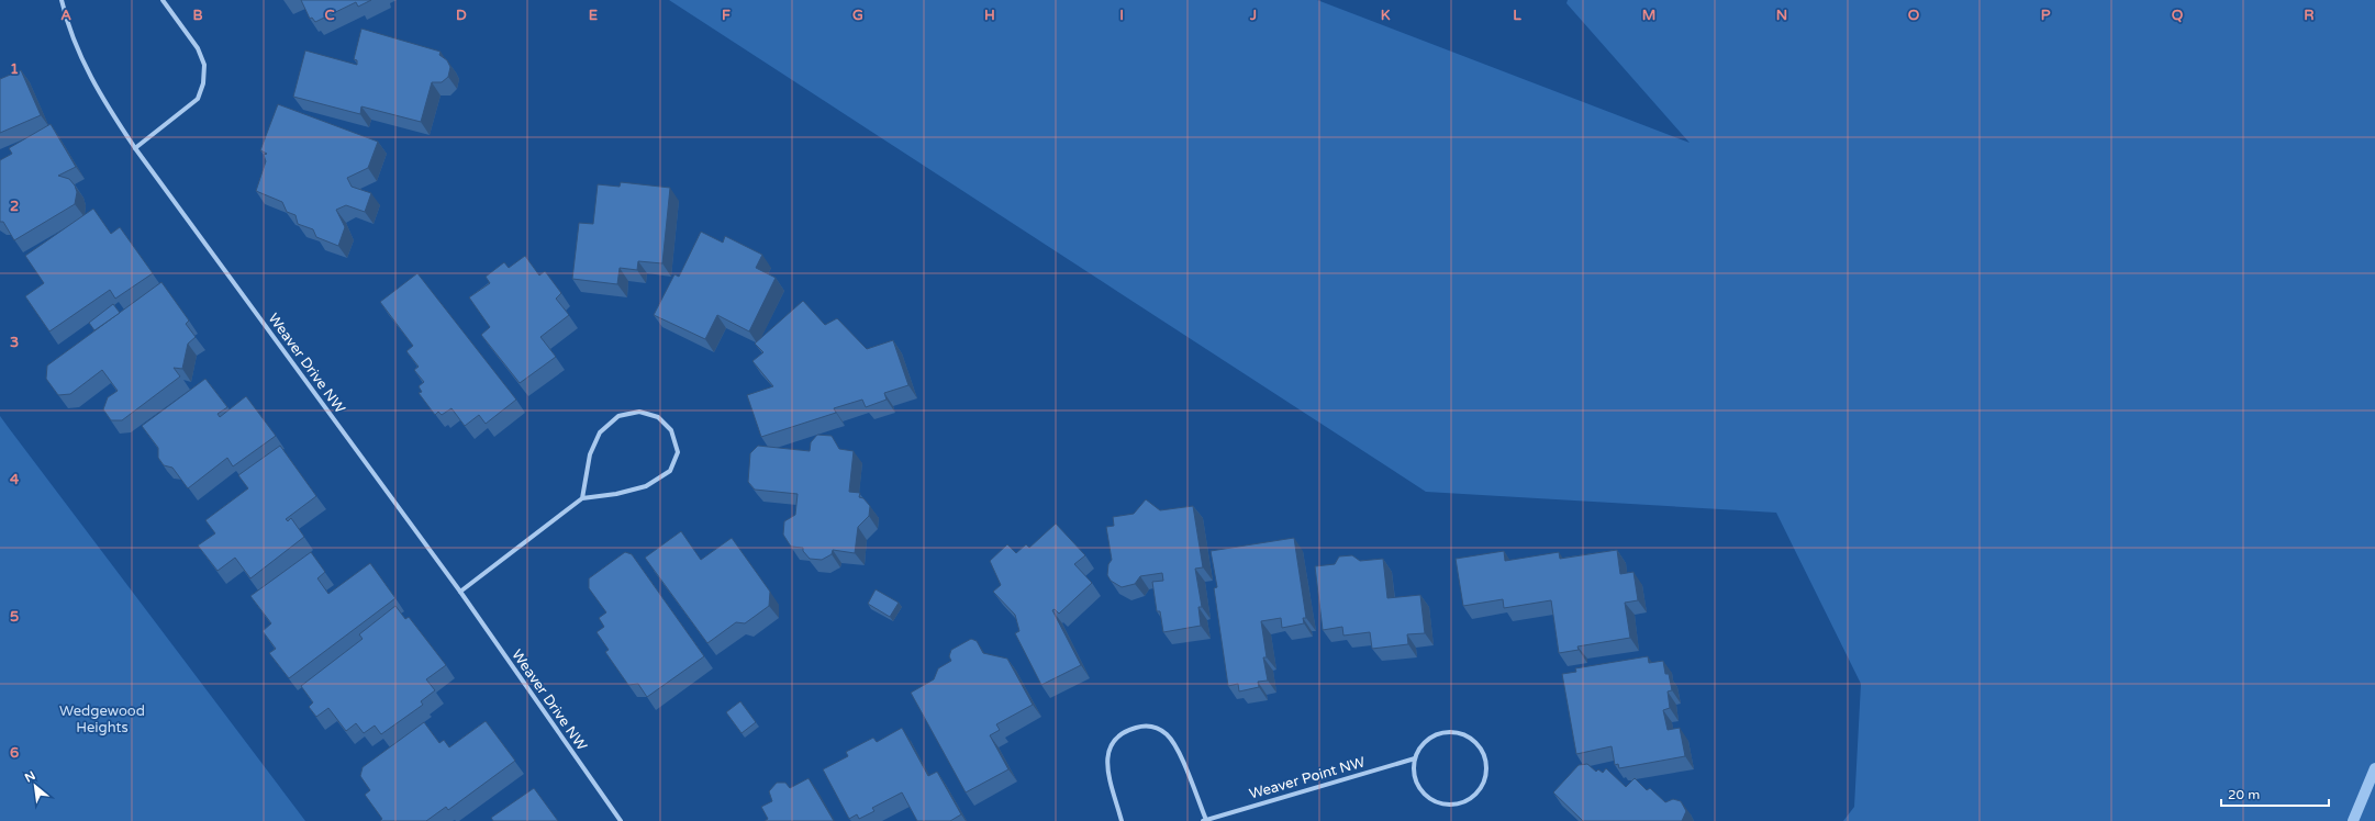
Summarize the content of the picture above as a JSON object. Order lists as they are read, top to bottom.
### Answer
{
  "streets": {
    "street": ["Weaver Drive NW", "Weaver Point NW"]
  },
  "parks": ["Wedgewood Heights"],
  "scale_bar": "20 m",
  "north": "top left",
  "grid": {
    "columns": [
      "A",
      "B",
      "C",
      "D",
      "E",
      "F",
      "G",
      "H",
      "I",
      "J",
      "K",
      "L",
      "M",
      "N",
      "O",
      "P",
      "Q",
      "R"
    ],
    "rows": [
      "1",
      "2",
      "3",
      "4",
      "5",
      "6"
    ]
  }
}
